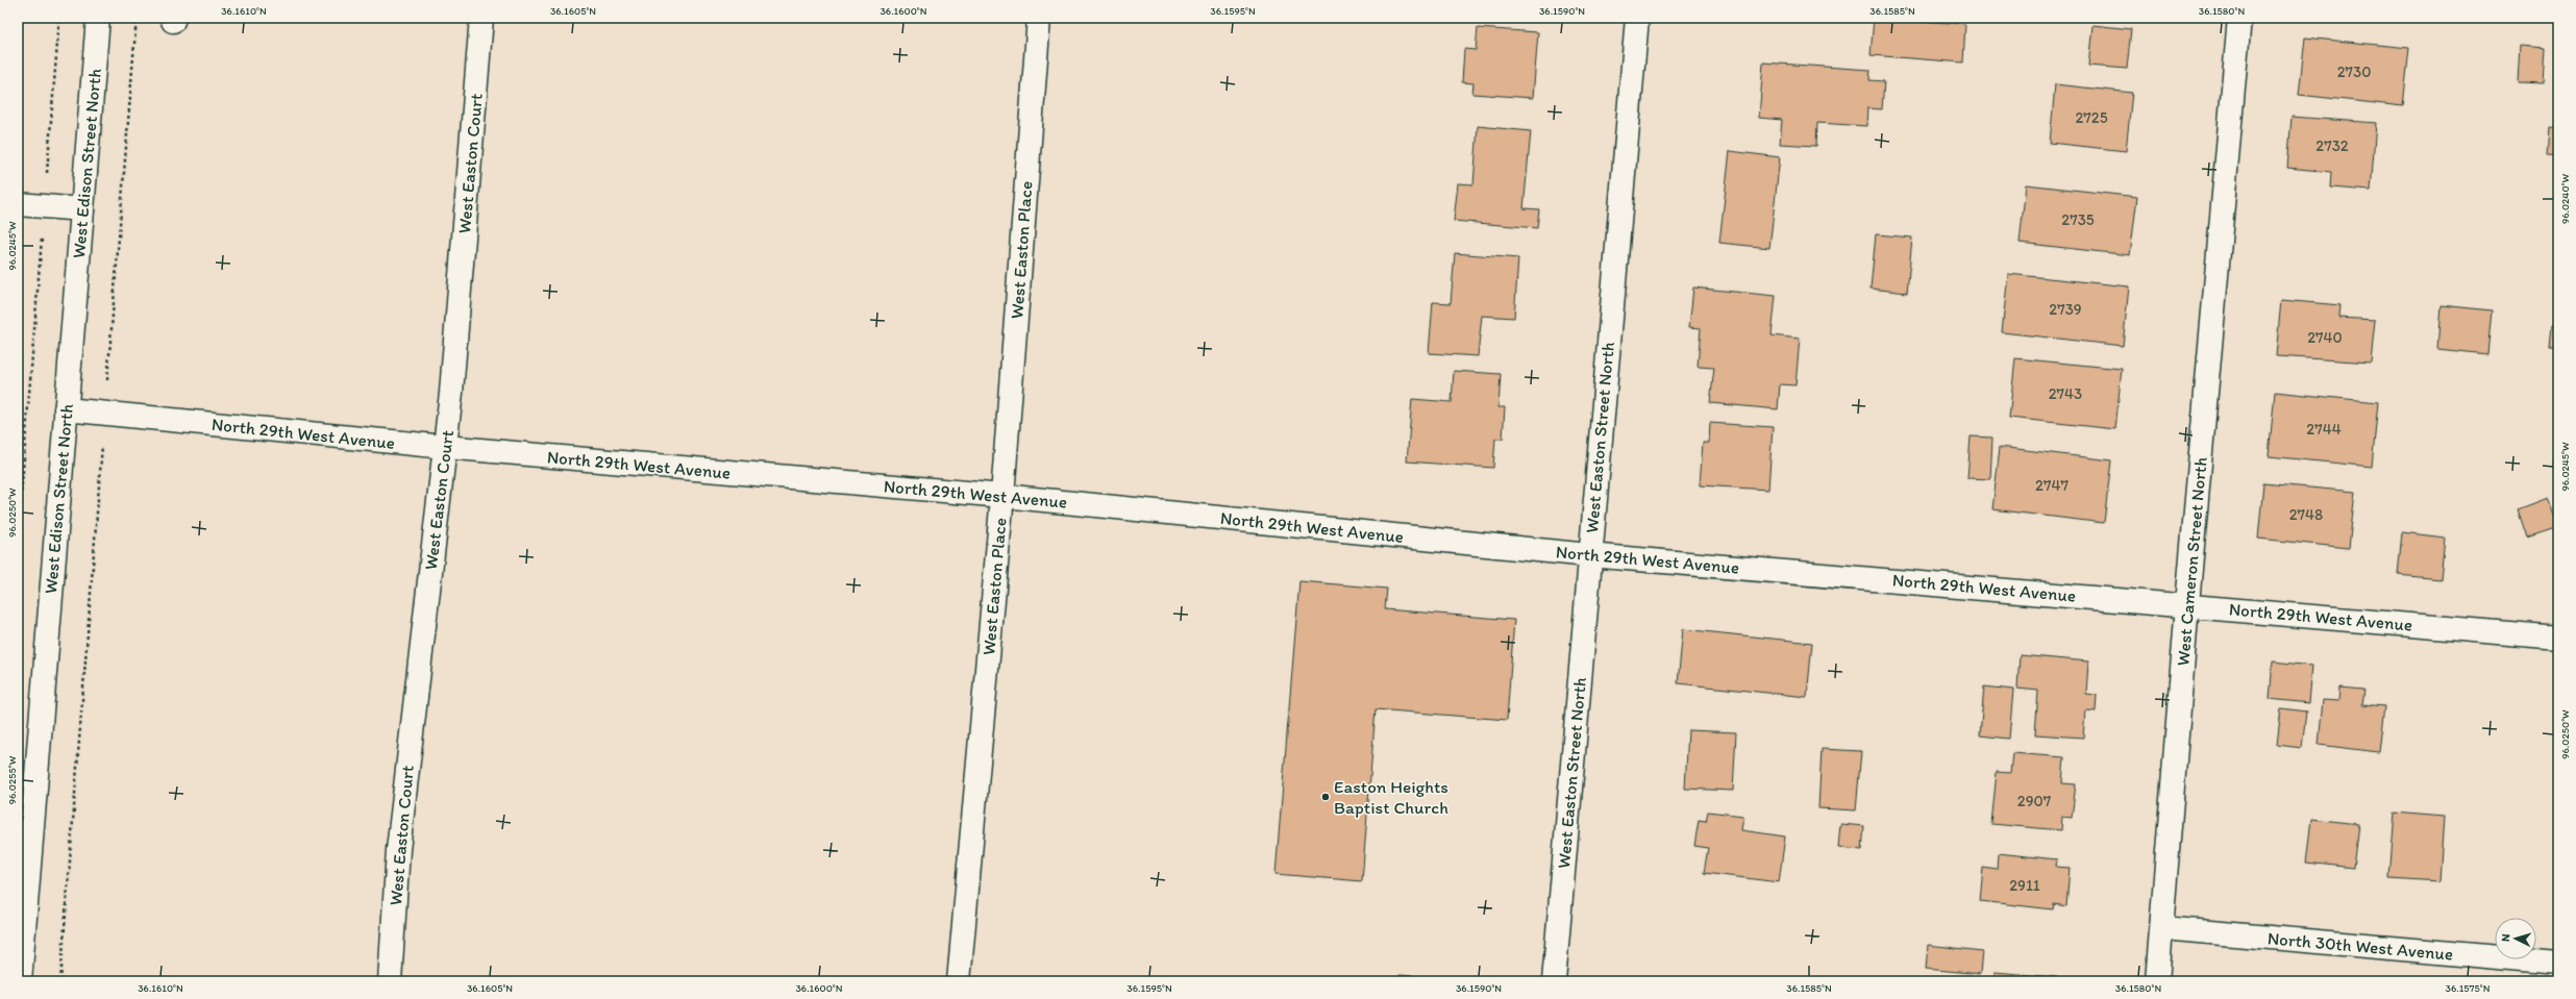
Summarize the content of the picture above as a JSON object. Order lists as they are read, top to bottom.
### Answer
{
  "streets": {
    "street": [
      "West Edison Street North",
      "West Easton Court",
      "West Easton Place",
      "North 29th West Avenue",
      "West Easton Street North",
      "West Cameron Street North",
      "North 30th West Avenue"
    ]
  },
  "crossings": [
    ["West Edison Street North", "North 29th West Avenue"],
    ["West Easton Court", "North 29th West Avenue"],
    ["West Easton Place", "North 29th West Avenue"],
    ["North 29th West Avenue", "West Easton Street North"],
    ["North 29th West Avenue", "West Cameron Street North"],
    ["West Cameron Street North", "North 30th West Avenue"]
  ],
  "places": ["Easton Heights Baptist Church"],
  "house_numbers": [
    "2730",
    "2725",
    "2732",
    "2735",
    "2739",
    "2740",
    "2743",
    "2744",
    "2747",
    "2748",
    "2907",
    "2911"
  ],
  "north": "left",
  "coordinates": [
    "36.1610°N",
    "36.1605°N",
    "36.1600°N",
    "36.1595°N",
    "36.1590°N",
    "36.1585°N",
    "36.1580°N",
    "96.0240°W",
    "96.0245°W",
    "96.0250°W",
    "96.0255°W",
    "36.1575°N"
  ]
}
